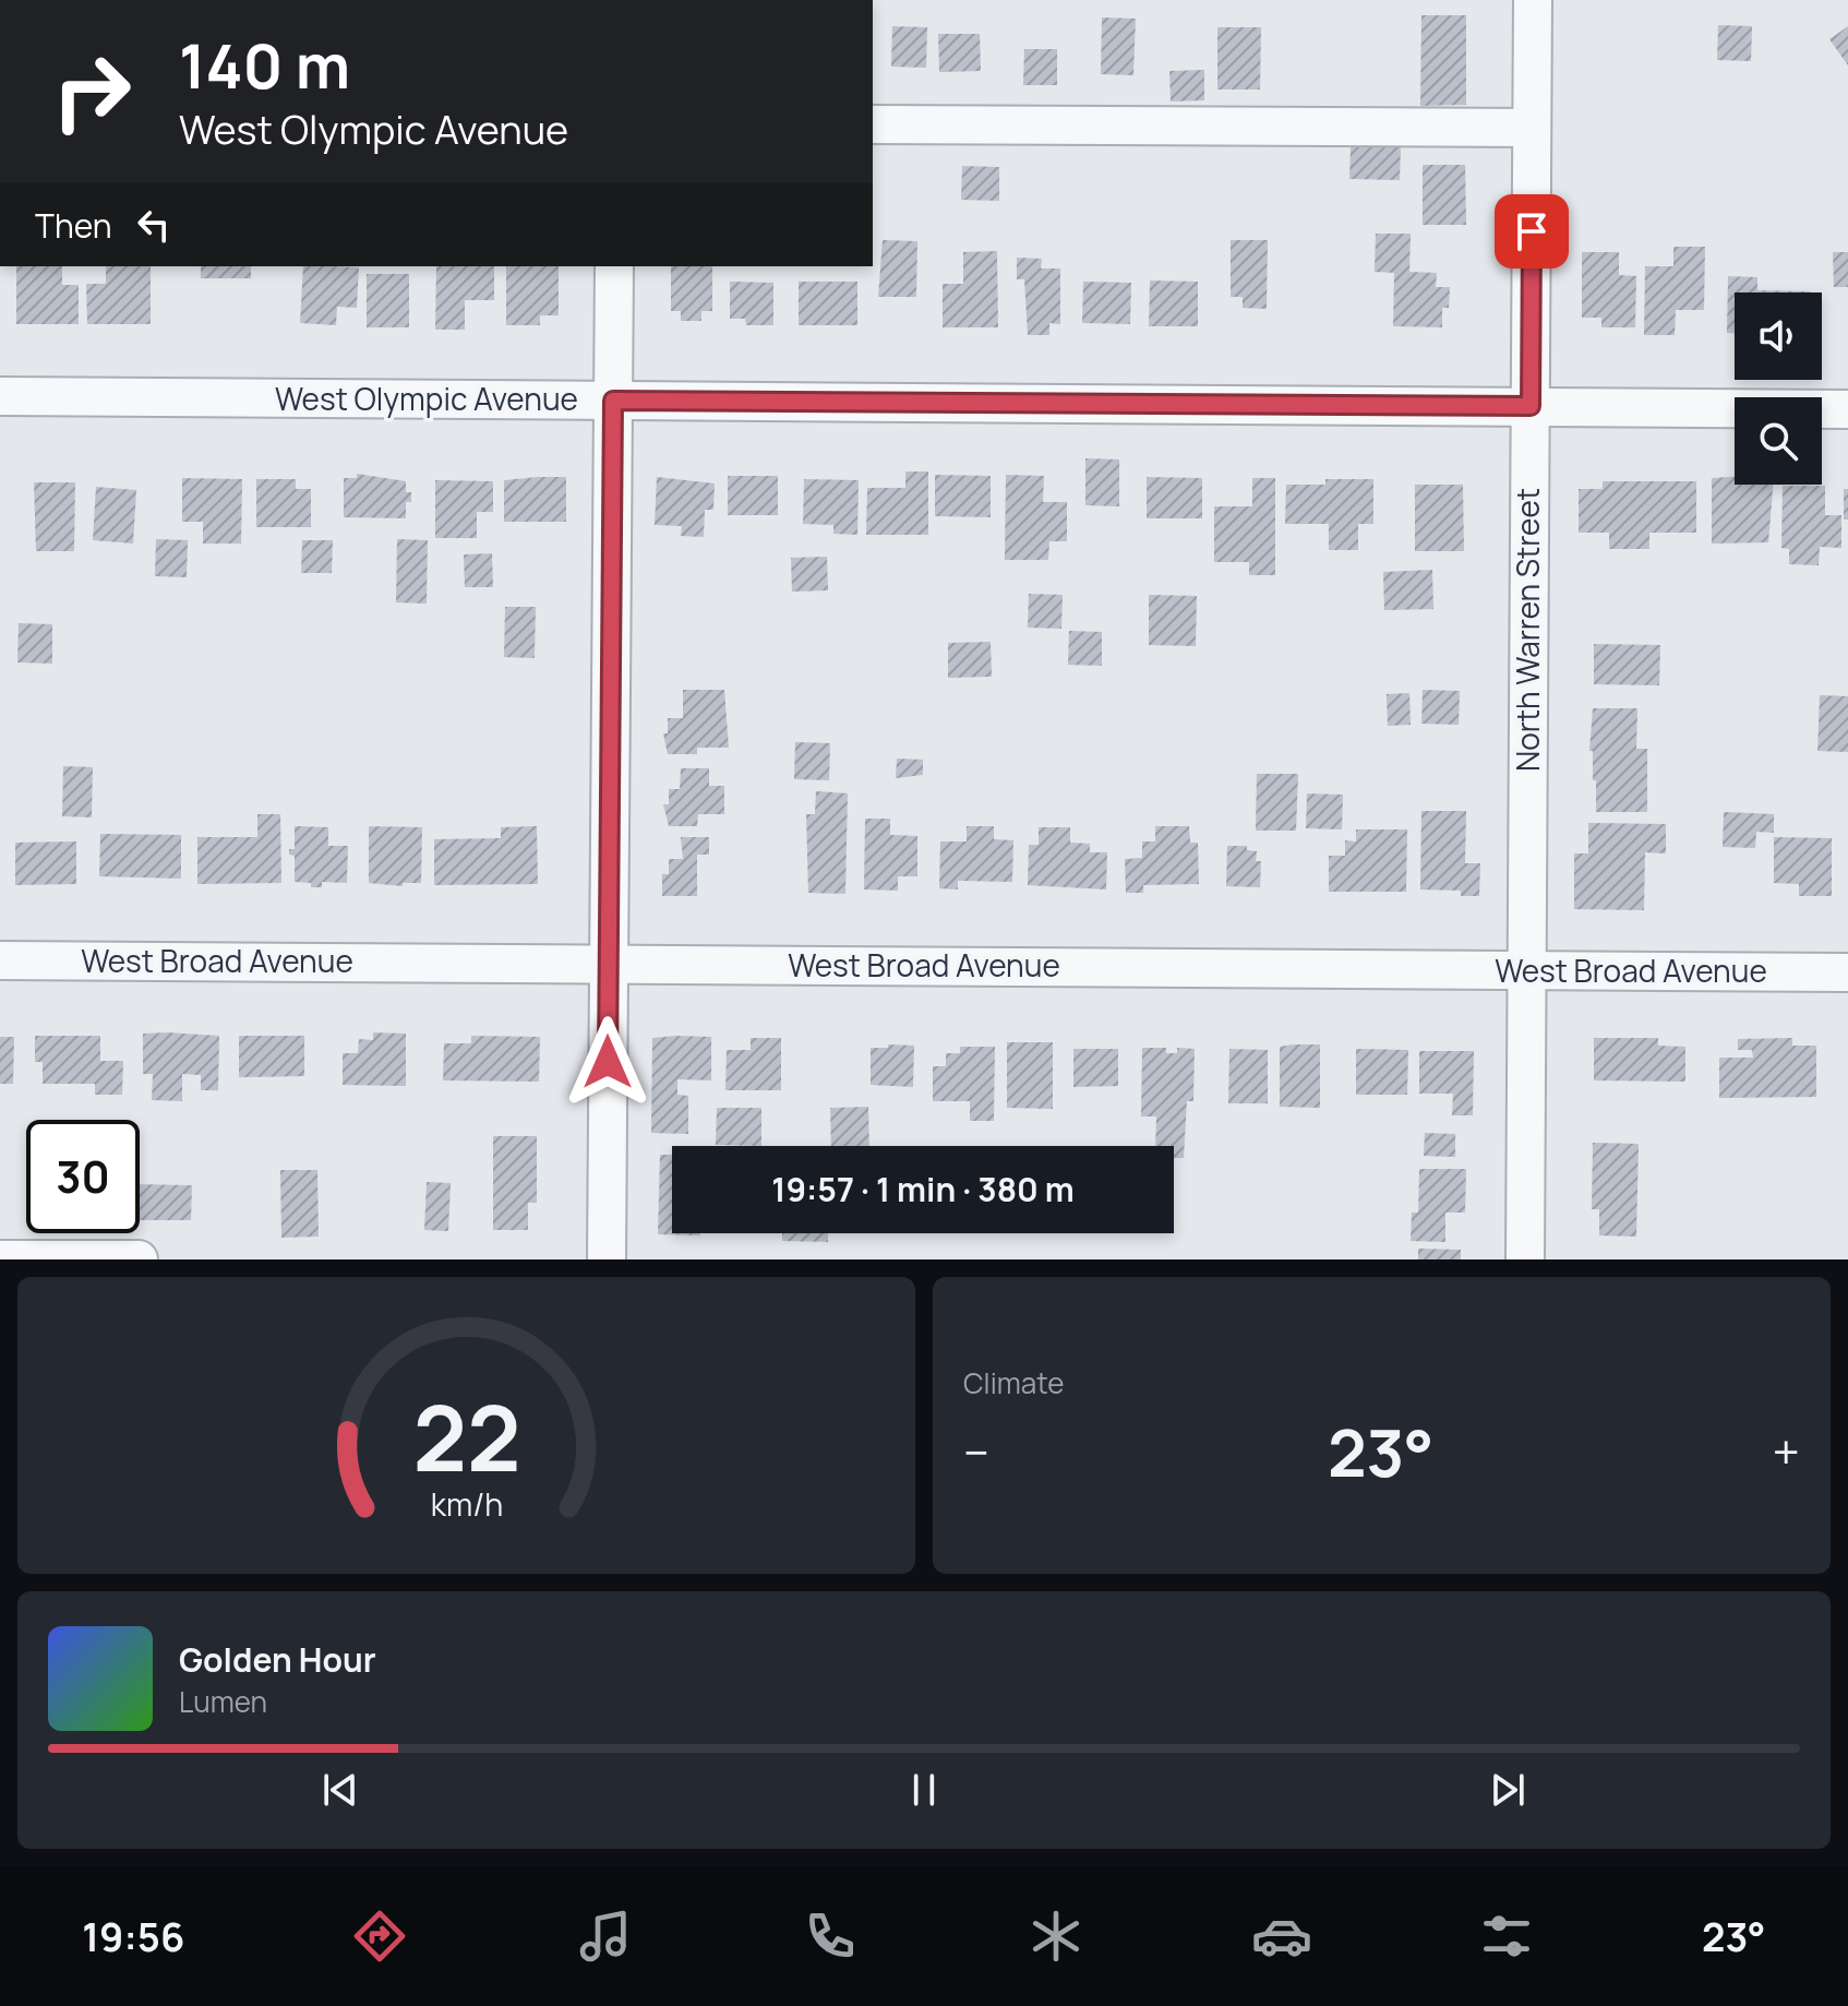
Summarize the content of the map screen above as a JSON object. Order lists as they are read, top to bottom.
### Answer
{
  "streets": {
    "street": ["West Olympic Avenue", "North Warren Street", "West Broad Avenue"]
  },
  "crossings": [
    ["West Olympic Avenue", "North Warren Street"],
    ["North Warren Street", "West Broad Avenue"]
  ],
  "page": {
    "turn": ["140 m", "West Olympic Avenue"],
    "then": "Then",
    "limit": "30",
    "trip": "19:57 · 1 min · 380 m",
    "tile": "Climate",
    "heat": ["−", "23°", "+"],
    "song": ["Golden Hour", "Lumen"],
    "tabs": ["19:56", "23°"],
    "gauge": ["22", "km/h"]
  }
}
